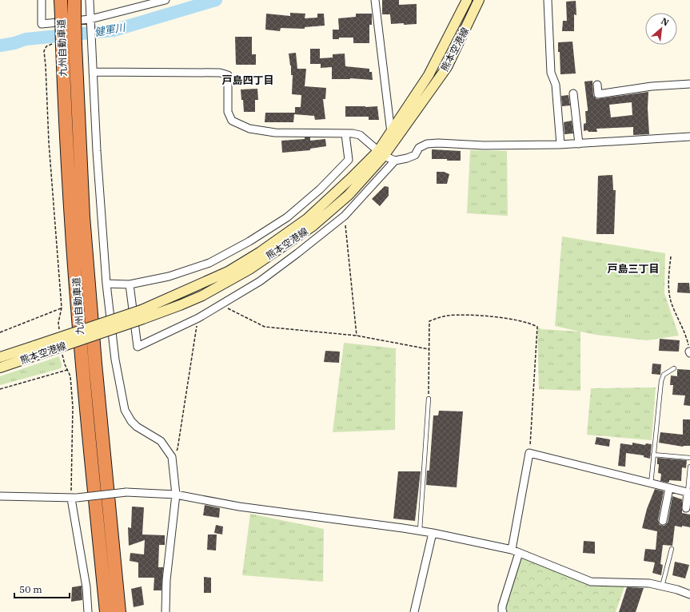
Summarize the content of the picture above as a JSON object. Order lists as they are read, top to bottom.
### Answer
{
  "streets": {
    "highway": ["九州自動車道"],
    "main road": ["熊本空港線"]
  },
  "districts": ["戸島四丁目", "戸島三丁目"],
  "water": ["健軍川"],
  "scale_bar": "50 m",
  "north": "top right"
}
